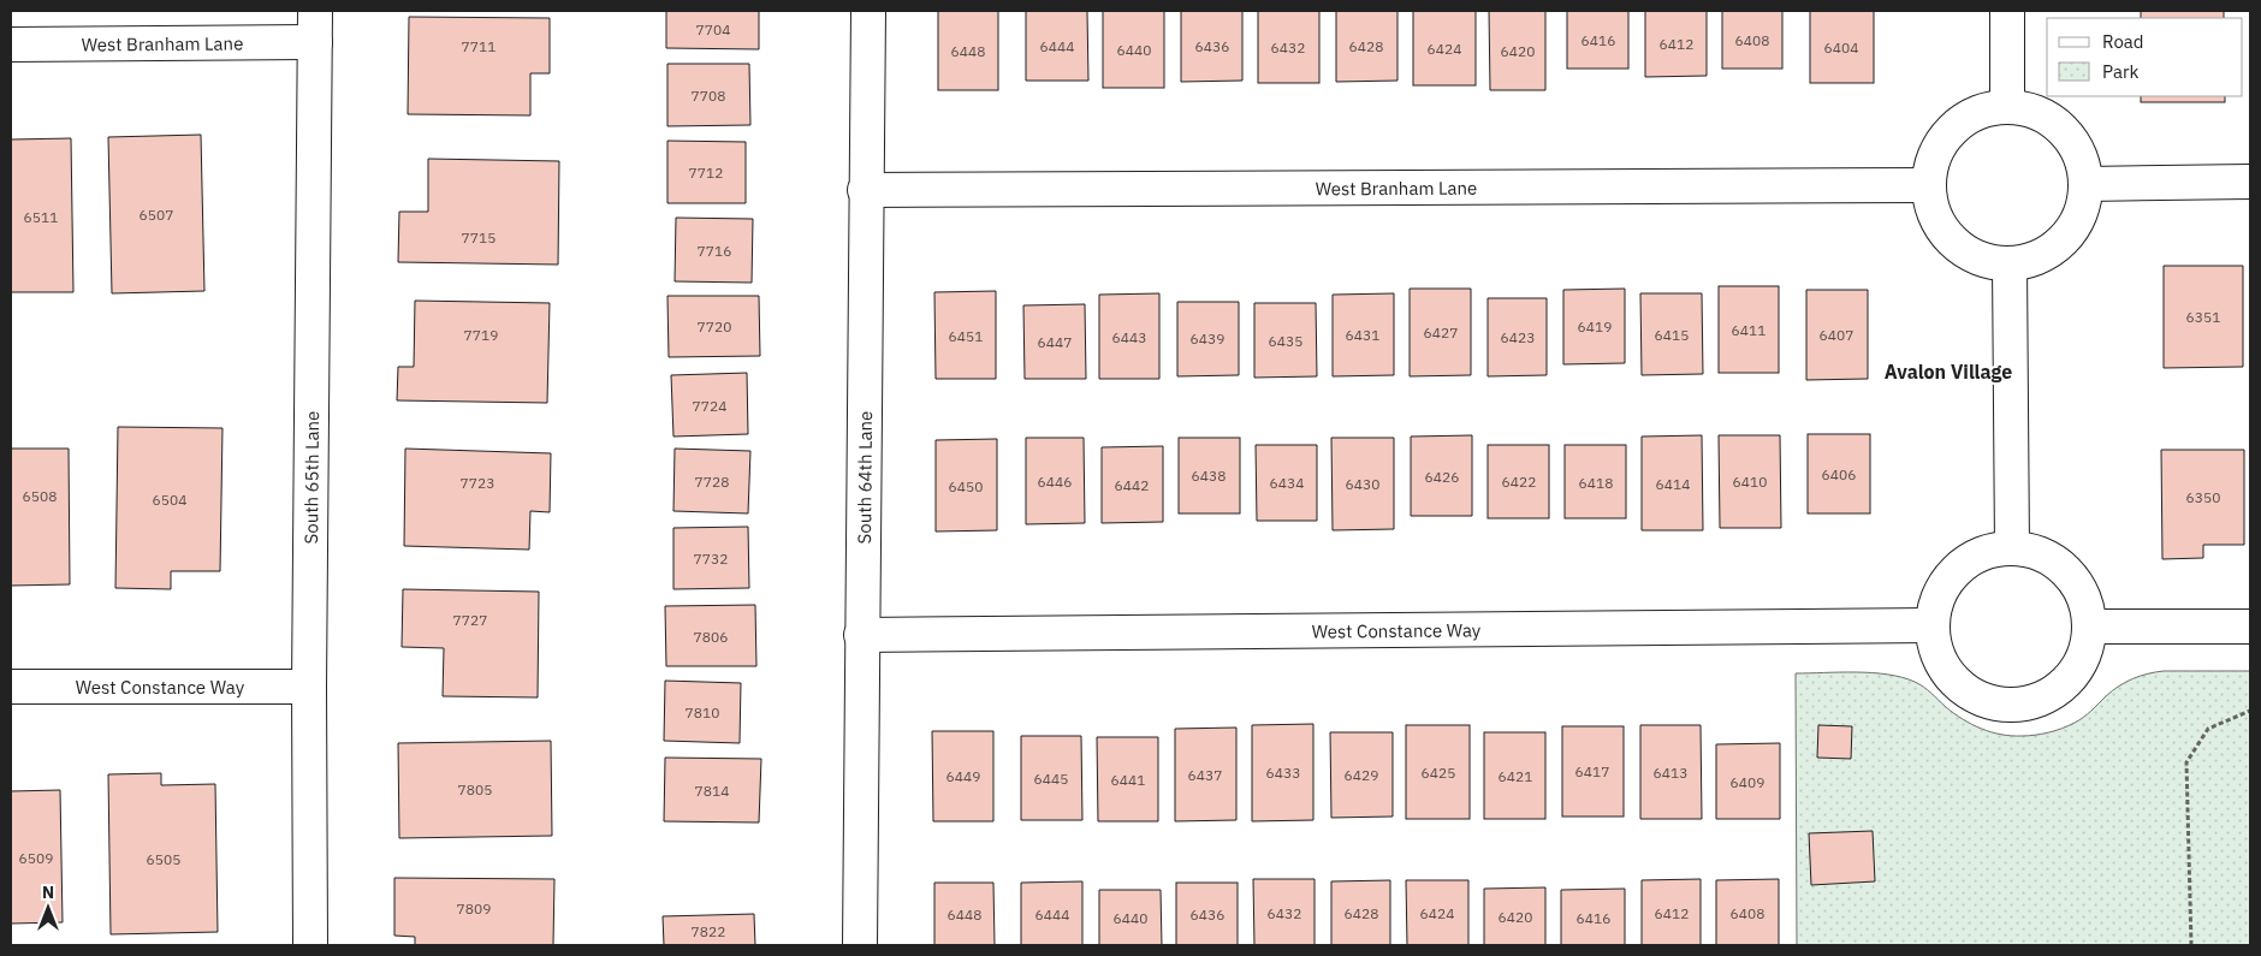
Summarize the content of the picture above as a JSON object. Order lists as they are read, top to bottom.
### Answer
{
  "streets": {
    "street": [
      "West Branham Lane",
      "South 64th Lane",
      "South 65th Lane",
      "West Constance Way"
    ]
  },
  "crossings": [
    ["West Branham Lane", "South 64th Lane"],
    ["West Branham Lane", "South 65th Lane"],
    ["South 64th Lane", "West Constance Way"],
    ["South 65th Lane", "West Constance Way"]
  ],
  "districts": ["Avalon Village"],
  "house_numbers": [
    "7704",
    "6416",
    "6408",
    "6412",
    "7711",
    "6444",
    "6436",
    "6428",
    "6432",
    "6404",
    "6424",
    "6440",
    "6448",
    "6420",
    "7708",
    "7712",
    "6507",
    "6511",
    "7715",
    "7716",
    "6351",
    "7720",
    "6419",
    "6411",
    "6427",
    "7719",
    "6431",
    "6415",
    "6407",
    "6451",
    "6443",
    "6423",
    "6439",
    "6435",
    "6447",
    "7724",
    "6406",
    "6438",
    "6426",
    "7728",
    "6446",
    "6422",
    "6410",
    "7723",
    "6434",
    "6418",
    "6430",
    "6414",
    "6442",
    "6450",
    "6508",
    "6350",
    "6504",
    "7732",
    "7727",
    "7806",
    "7810",
    "6417",
    "6433",
    "6425",
    "6413",
    "6437",
    "6429",
    "6449",
    "6421",
    "6445",
    "6441",
    "6409",
    "7805",
    "7814",
    "6509",
    "6505",
    "7809",
    "6432",
    "6428",
    "6424",
    "6412",
    "6408",
    "6448",
    "6444",
    "6436",
    "6420",
    "6440",
    "6416",
    "7822"
  ],
  "legend": ["Road", "Park"],
  "north": "top"
}
